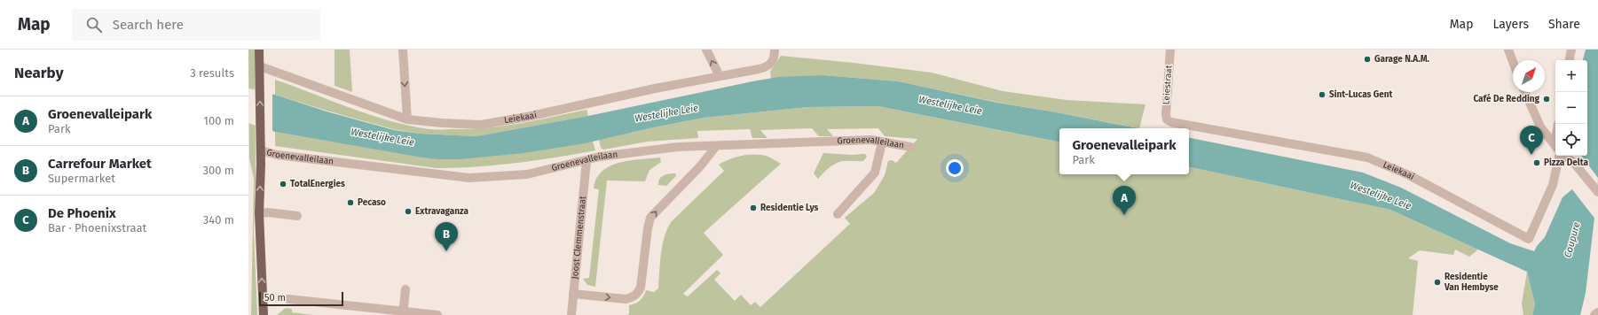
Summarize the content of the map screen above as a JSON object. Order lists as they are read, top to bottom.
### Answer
{
  "streets": {
    "street": [
      "Leiestraat",
      "Leiekaai",
      "Groenevalleilaan",
      "Joost Clemmenstraat"
    ]
  },
  "crossings": [
    ["Leiestraat", "Leiekaai"],
    ["Groenevalleilaan", "Joost Clemmenstraat"]
  ],
  "water": ["Westelijke Leie", "Coupure"],
  "places": [
    "Garage N.A.M.",
    "Sint-Lucas Gent",
    "Café De Redding",
    "Pizza Delta",
    "TotalEnergies",
    "Pecaso",
    "Residentie Lys",
    "Extravaganza",
    "Residentie Van Hembyse"
  ],
  "scale_bar": "50 m",
  "north": "top right",
  "page": {
    "header": "Map",
    "search": "Search here",
    "nav": ["Map", "Layers", "Share"],
    "heading": ["Nearby", "3 results"],
    "map_buttons": ["+", "−"],
    "list": [
      {
        "mark": "A",
        "name": "Groenevalleipark",
        "note": "Park",
        "value": "100 m"
      },
      {
        "mark": "B",
        "name": "Carrefour Market",
        "note": "Supermarket",
        "value": "300 m"
      },
      {
        "mark": "C",
        "name": "De Phoenix",
        "note": "Bar · Phoenixstraat",
        "value": "340 m"
      }
    ],
    "pins": ["C", "A", "B"],
    "popup": ["Groenevalleipark", "Park"],
    "scale": "50 m"
  }
}
